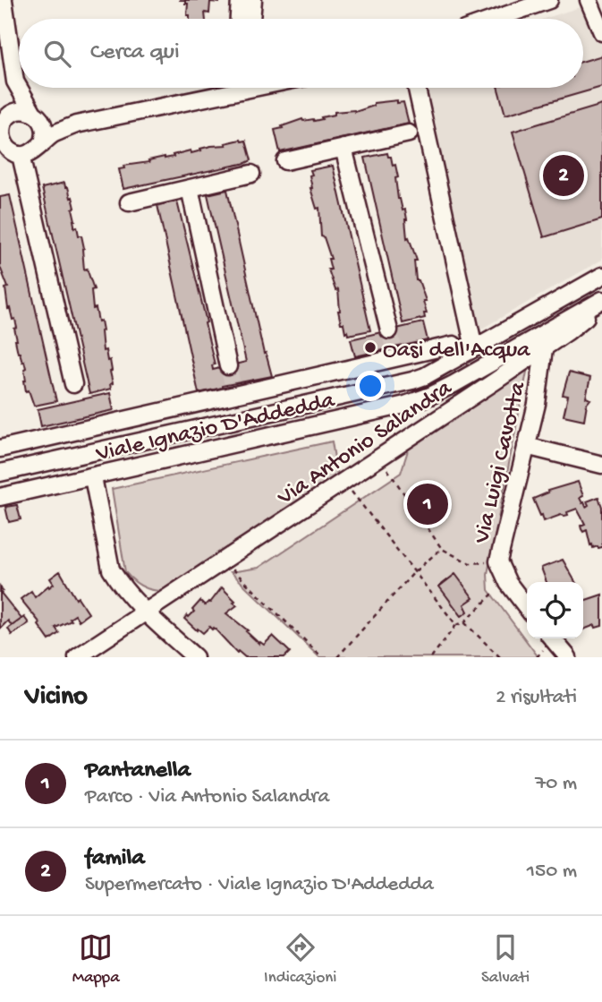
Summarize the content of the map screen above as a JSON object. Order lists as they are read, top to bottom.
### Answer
{
  "streets": {
    "street": ["Viale Ignazio D'Addedda", "Via Antonio Salandra", "Via Luigi Cavotta"]
  },
  "crossings": [
    ["Viale Ignazio D'Addedda", "Via Antonio Salandra"],
    ["Via Antonio Salandra", "Via Luigi Cavotta"]
  ],
  "places": ["Oasi dell'Acqua"],
  "page": {
    "search": "Cerca qui",
    "pins": ["2", "1"],
    "heading": ["Vicino", "2 risultati"],
    "list": [
      {
        "mark": "1",
        "name": "Pantanella",
        "note": "Parco · Via Antonio Salandra",
        "value": "70 m"
      },
      {
        "mark": "2",
        "name": "famila",
        "note": "Supermercato · Viale Ignazio D'Addedda",
        "value": "150 m"
      }
    ],
    "nav": ["Mappa", "Indicazioni", "Salvati"]
  }
}
